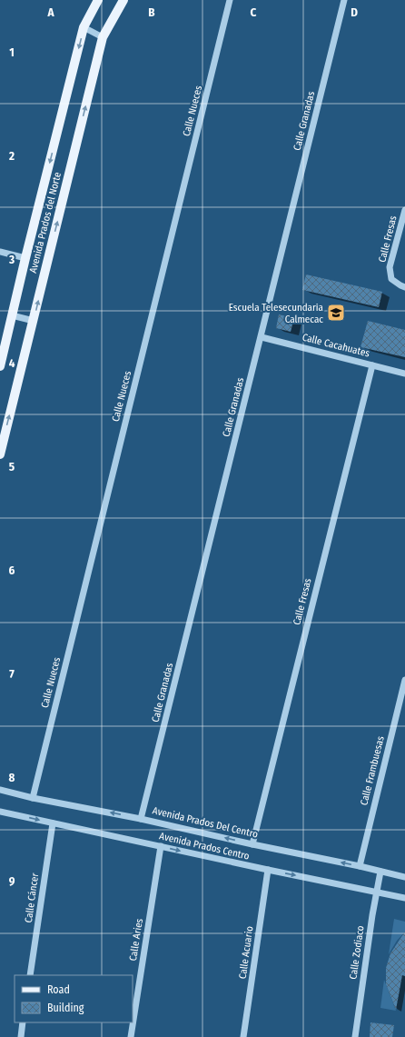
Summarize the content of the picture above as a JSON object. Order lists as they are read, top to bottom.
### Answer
{
  "streets": {
    "main road": ["Avenida Prados del Norte"],
    "street": [
      "Calle Nueces",
      "Calle Granadas",
      "Calle Fresas",
      "Calle Cacahuates",
      "Calle Frambuesas",
      "Avenida Prados Del Centro",
      "Avenida Prados Centro",
      "Calle Cáncer",
      "Calle Aries",
      "Calle Acuario",
      "Calle Zodiaco"
    ]
  },
  "crossings": [
    ["Calle Nueces", "Avenida Prados Del Centro"],
    ["Calle Granadas", "Calle Cacahuates"],
    ["Calle Granadas", "Avenida Prados Del Centro"],
    ["Calle Fresas", "Calle Cacahuates"],
    ["Calle Fresas", "Avenida Prados Del Centro"],
    ["Calle Frambuesas", "Avenida Prados Del Centro"],
    ["Avenida Prados Del Centro", "Calle Zodiaco"],
    ["Avenida Prados Centro", "Calle Cáncer"],
    ["Avenida Prados Centro", "Calle Aries"],
    ["Avenida Prados Centro", "Calle Acuario"],
    ["Avenida Prados Centro", "Calle Zodiaco"]
  ],
  "one_way": ["Avenida Prados Del Centro", "Avenida Prados Centro"],
  "places": {
    "school or university": ["Escuela Telesecundaria Calmecac"]
  },
  "legend": ["Road", "Building"],
  "grid": {
    "columns": [
      "A",
      "B",
      "C",
      "D"
    ],
    "rows": [
      "1",
      "2",
      "3",
      "4",
      "5",
      "6",
      "7",
      "8",
      "9"
    ]
  }
}
